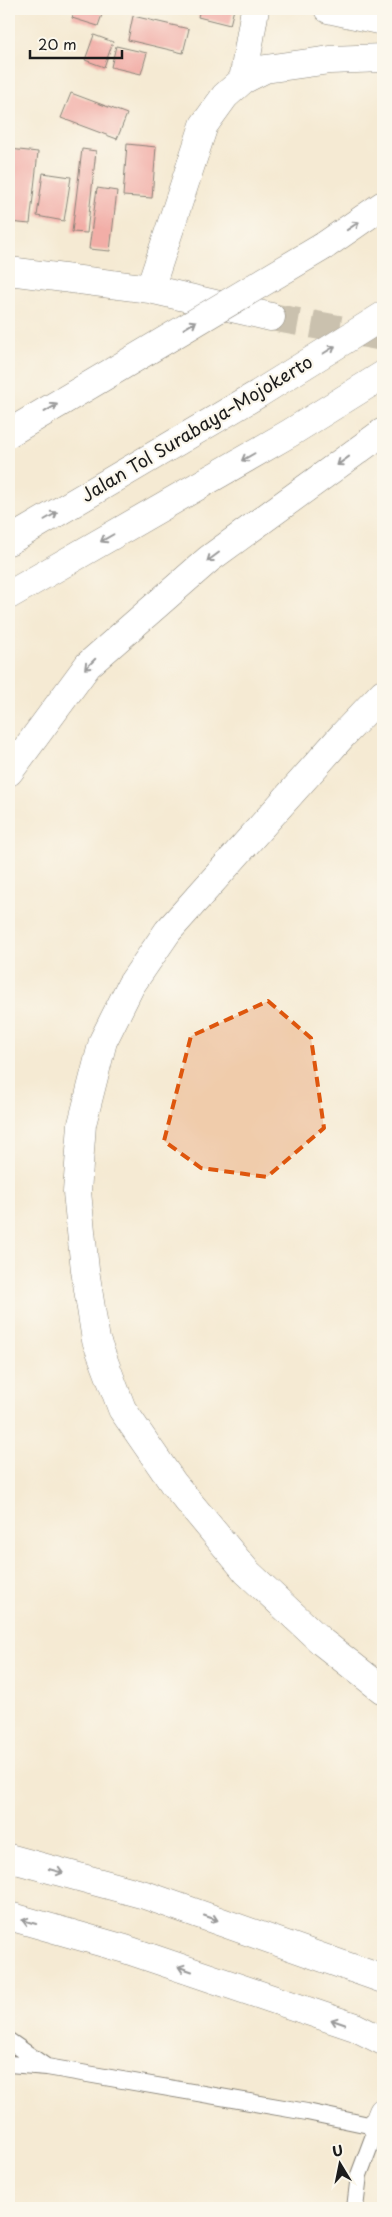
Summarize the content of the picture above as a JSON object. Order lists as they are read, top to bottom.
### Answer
{
  "streets": {
    "main road": ["Jalan Tol Surabaya–Mojokerto"]
  },
  "scale_bar": "20 m",
  "north": "top"
}
